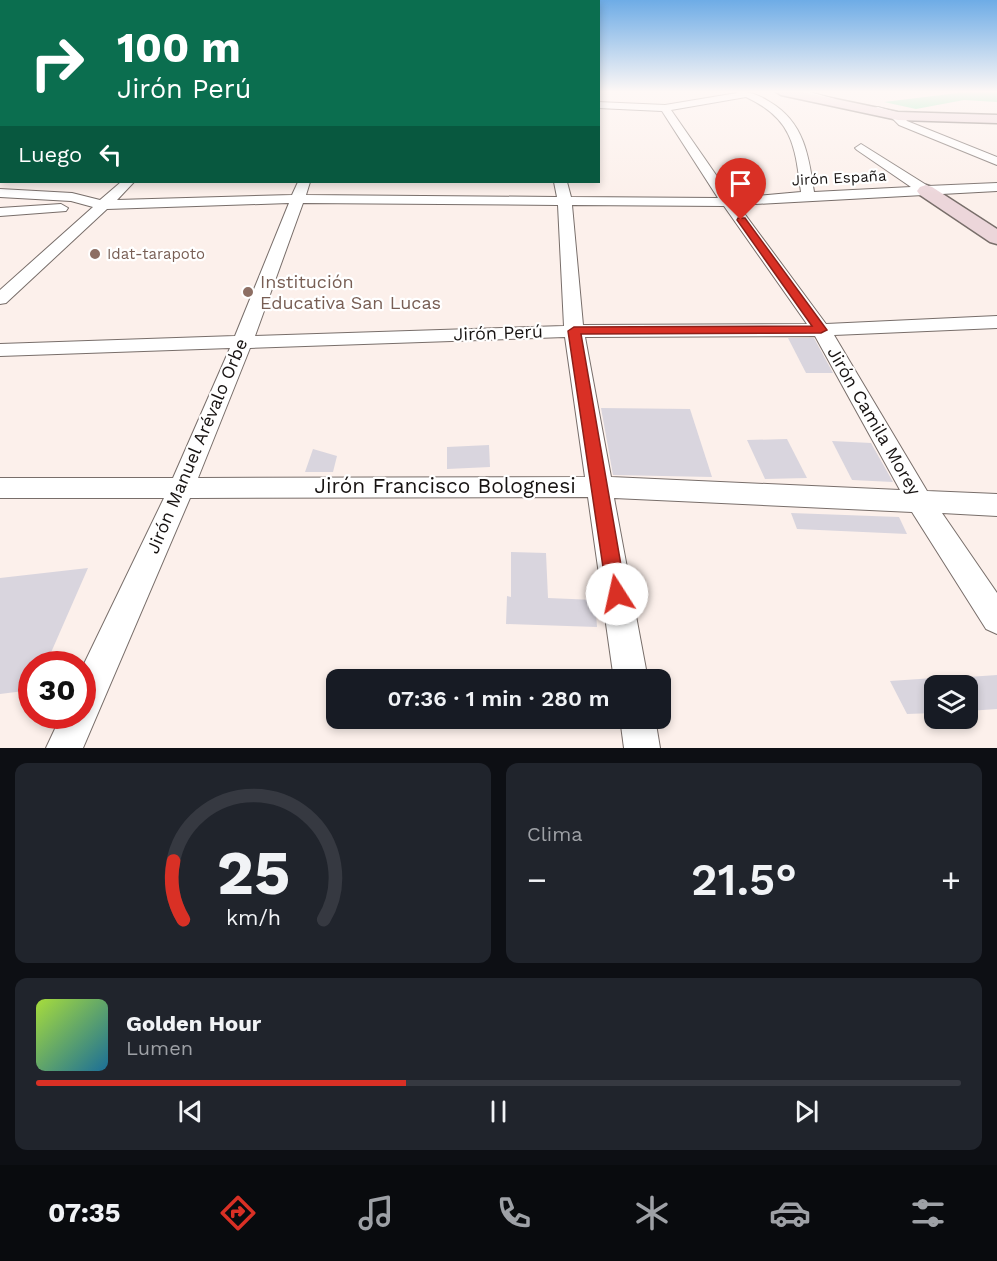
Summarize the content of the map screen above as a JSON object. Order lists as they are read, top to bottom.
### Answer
{
  "streets": {
    "street": [
      "Jirón España",
      "Jirón Perú",
      "Jirón Camila Morey",
      "Jirón Manuel Arévalo Orbe",
      "Jirón Francisco Bolognesi"
    ]
  },
  "crossings": [
    ["Jirón España", "Jirón Camila Morey"],
    ["Jirón España", "Jirón Manuel Arévalo Orbe"],
    ["Jirón Perú", "Jirón Camila Morey"],
    ["Jirón Perú", "Jirón Manuel Arévalo Orbe"],
    ["Jirón Camila Morey", "Jirón Francisco Bolognesi"],
    ["Jirón Manuel Arévalo Orbe", "Jirón Francisco Bolognesi"]
  ],
  "places": ["Idat-tarapoto", "Institución Educativa San Lucas"],
  "page": {
    "turn": ["100 m", "Jirón Perú"],
    "then": "Luego",
    "limit": "30",
    "trip": "07:36 · 1 min · 280 m",
    "tile": "Clima",
    "heat": ["−", "21.5°", "+"],
    "song": ["Golden Hour", "Lumen"],
    "tabs": "07:35",
    "gauge": ["25", "km/h"]
  }
}
